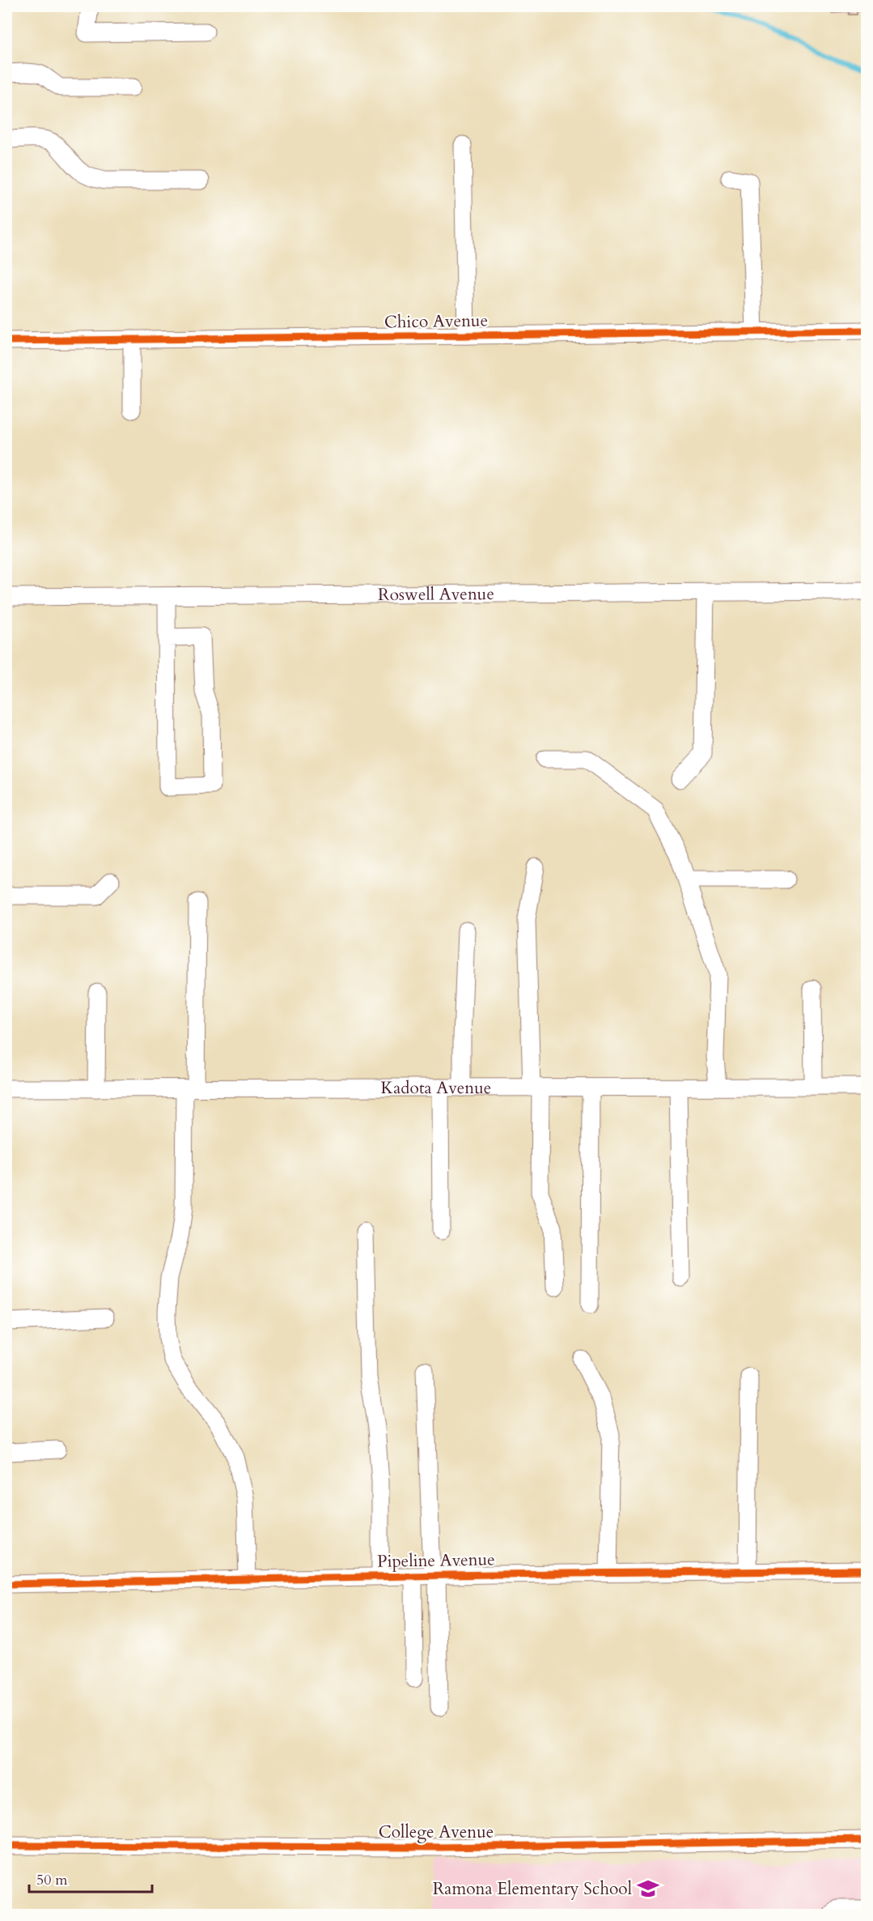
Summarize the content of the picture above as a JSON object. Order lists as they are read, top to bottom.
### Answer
{
  "streets": {
    "street": [
      "Chico Avenue",
      "Roswell Avenue",
      "Kadota Avenue",
      "Pipeline Avenue",
      "College Avenue"
    ]
  },
  "places": {
    "school or university": ["Ramona Elementary School"]
  },
  "scale_bar": "50 m"
}
